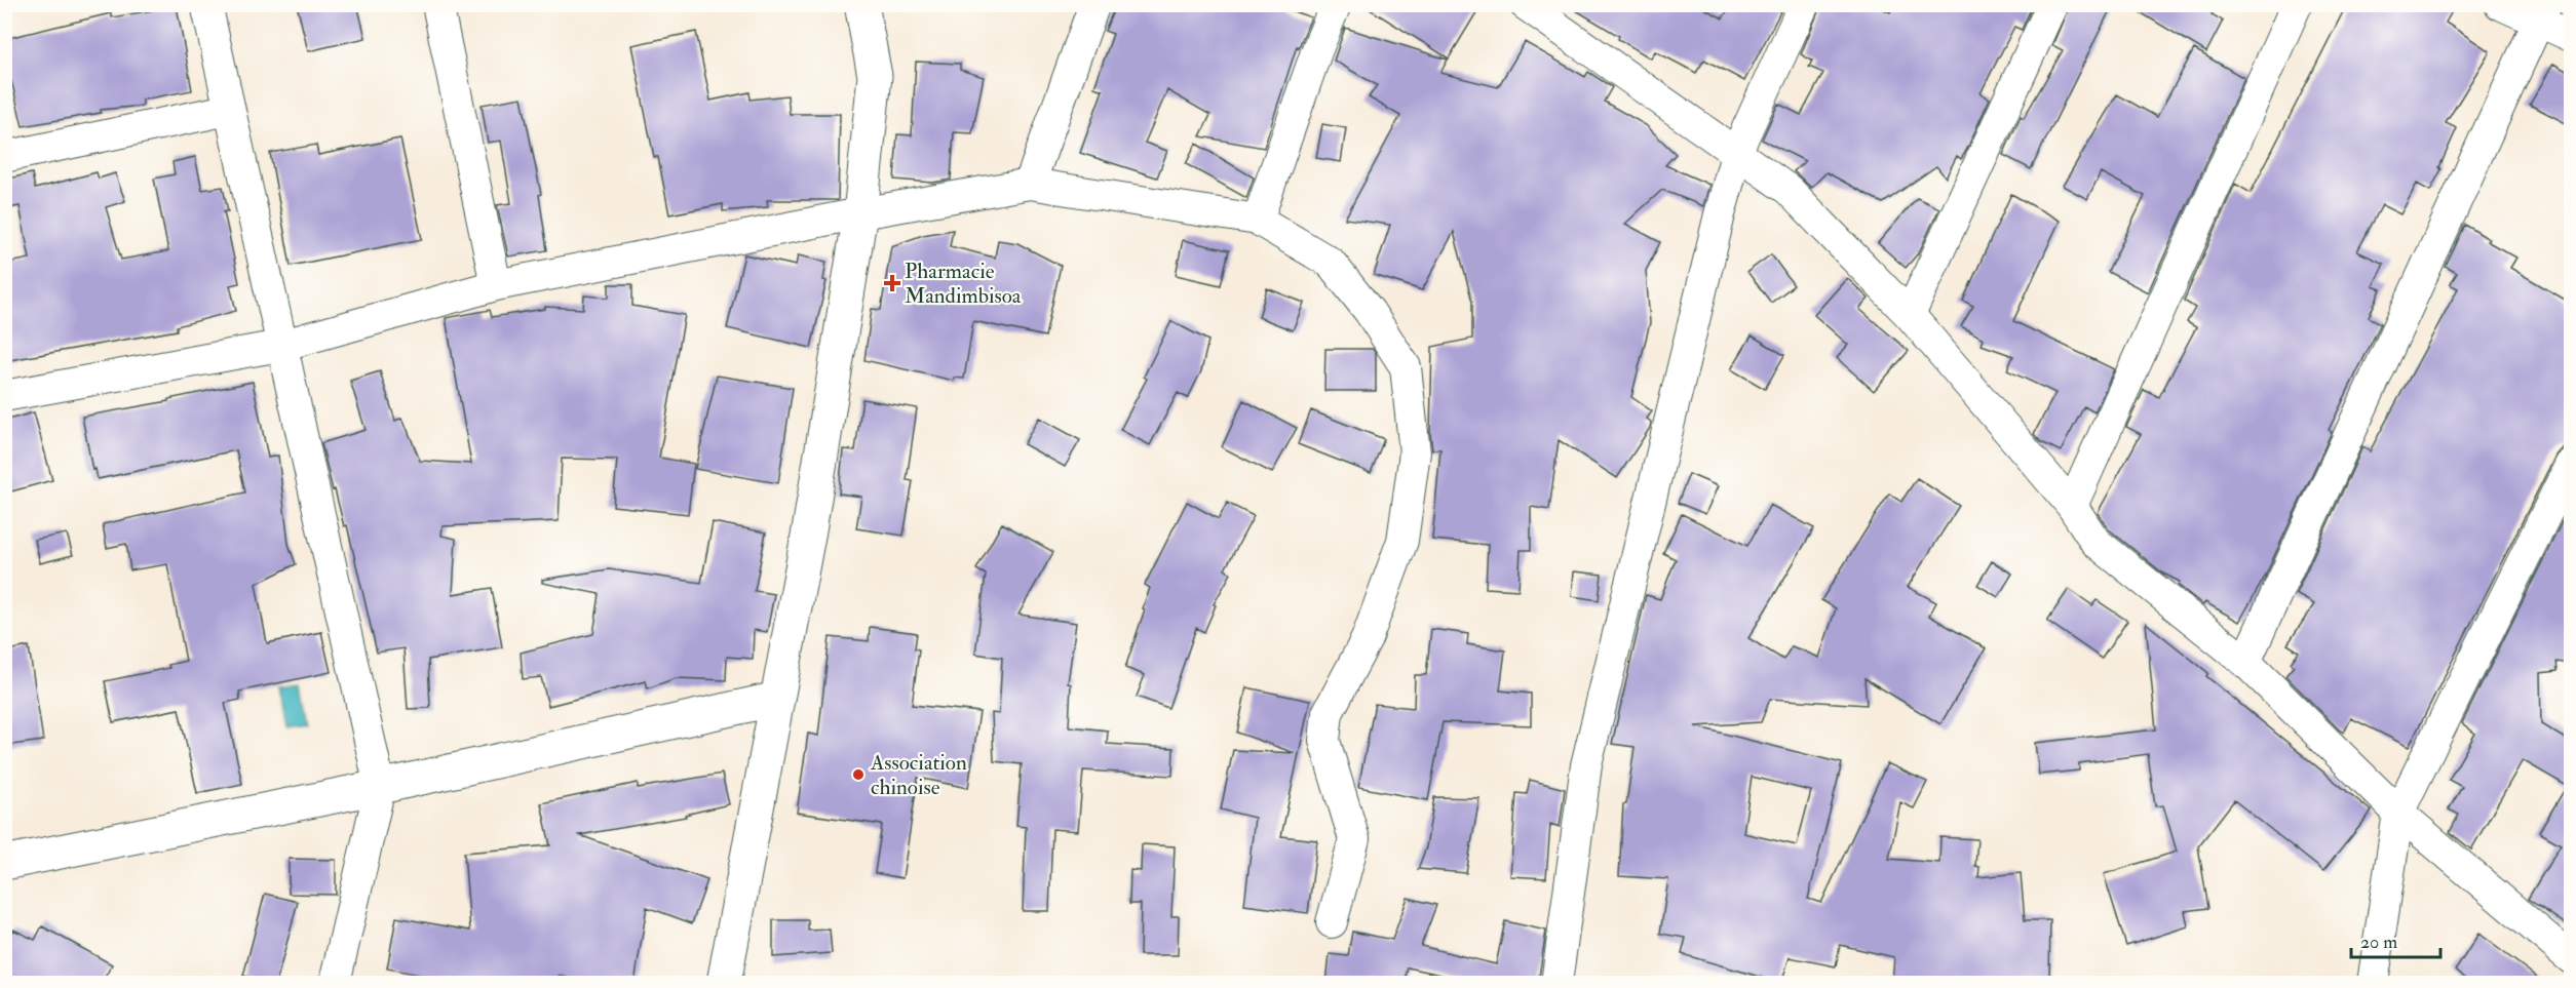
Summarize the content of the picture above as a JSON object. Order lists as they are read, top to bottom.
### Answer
{
  "places": {
    "health": ["Pharmacie Mandimbisoa"],
    "other": ["Association chinoise"]
  },
  "scale_bar": "20 m"
}
